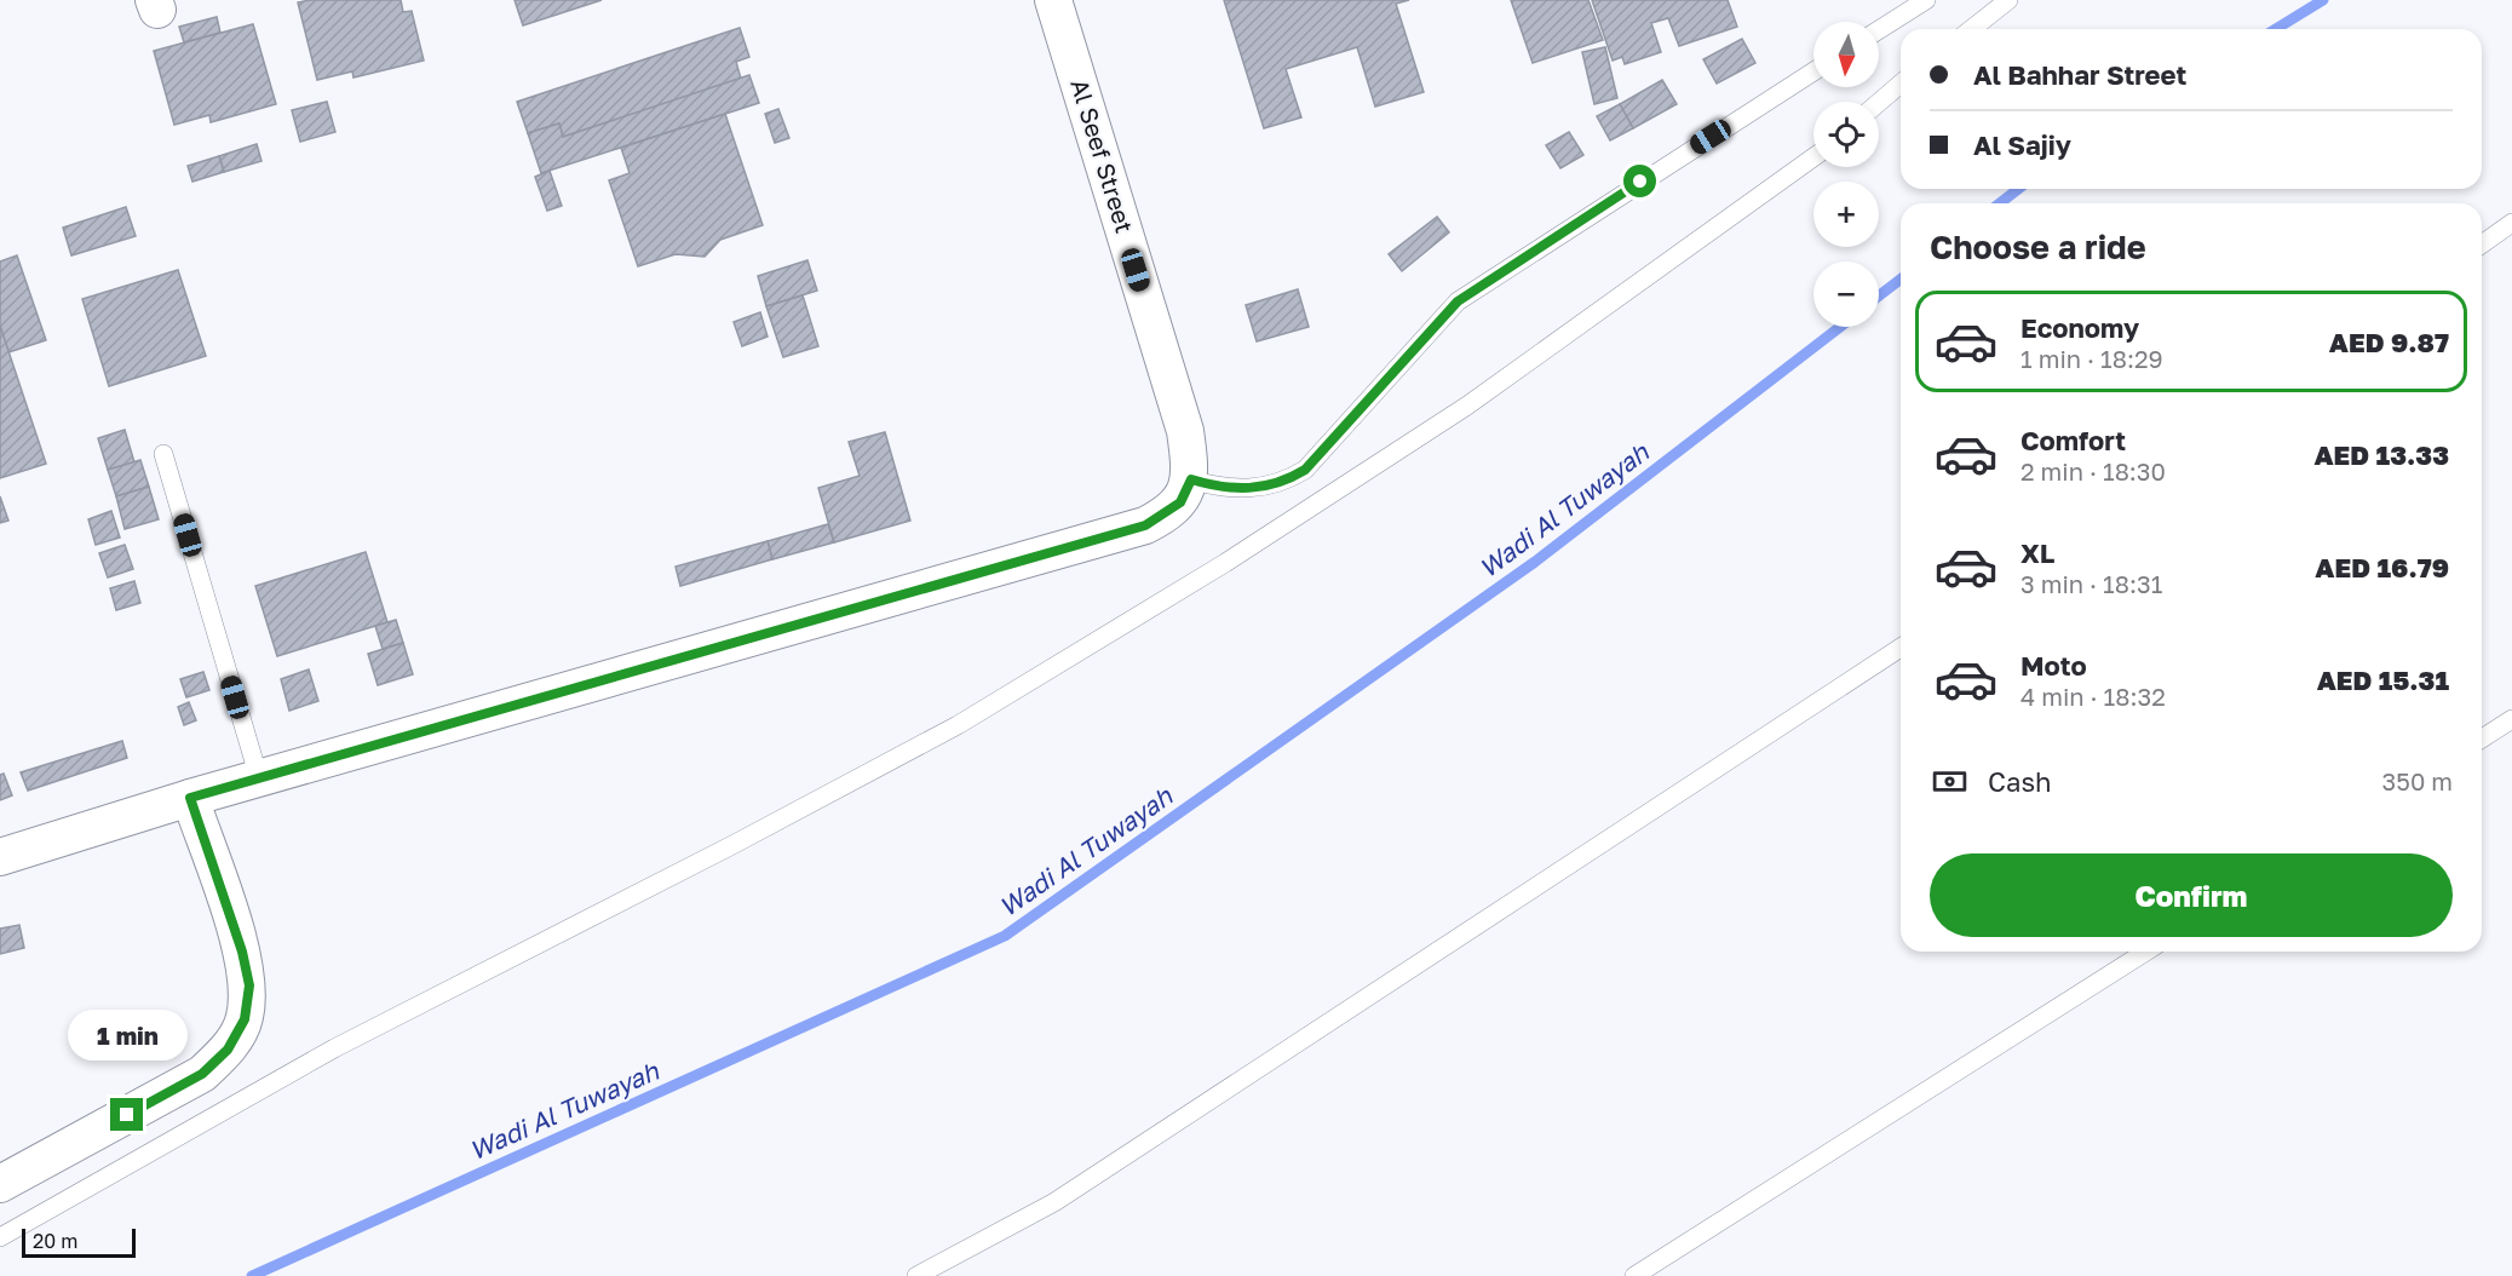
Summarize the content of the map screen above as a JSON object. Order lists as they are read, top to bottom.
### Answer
{
  "streets": {
    "street": ["Al Seef Street"]
  },
  "water": ["Wadi Al Tuwayah"],
  "scale_bar": "20 m",
  "north": "bottom",
  "page": {
    "map_buttons": ["+", "−"],
    "banner": ["Al Bahhar Street", "Al Sajiy"],
    "heading": "Choose a ride",
    "list": [
      {
        "name": "Economy",
        "note": "1 min · 18:29",
        "value": "AED 9.87"
      },
      {
        "name": "Comfort",
        "note": "2 min · 18:30",
        "value": "AED 13.33"
      },
      {
        "name": "XL",
        "note": "3 min · 18:31",
        "value": "AED 16.79"
      },
      {
        "name": "Moto",
        "note": "4 min · 18:32",
        "value": "AED 15.31"
      }
    ],
    "pay": ["Cash", "350 m"],
    "buttons": "Confirm",
    "bubble": "1 min",
    "scale": "20 m"
  }
}
